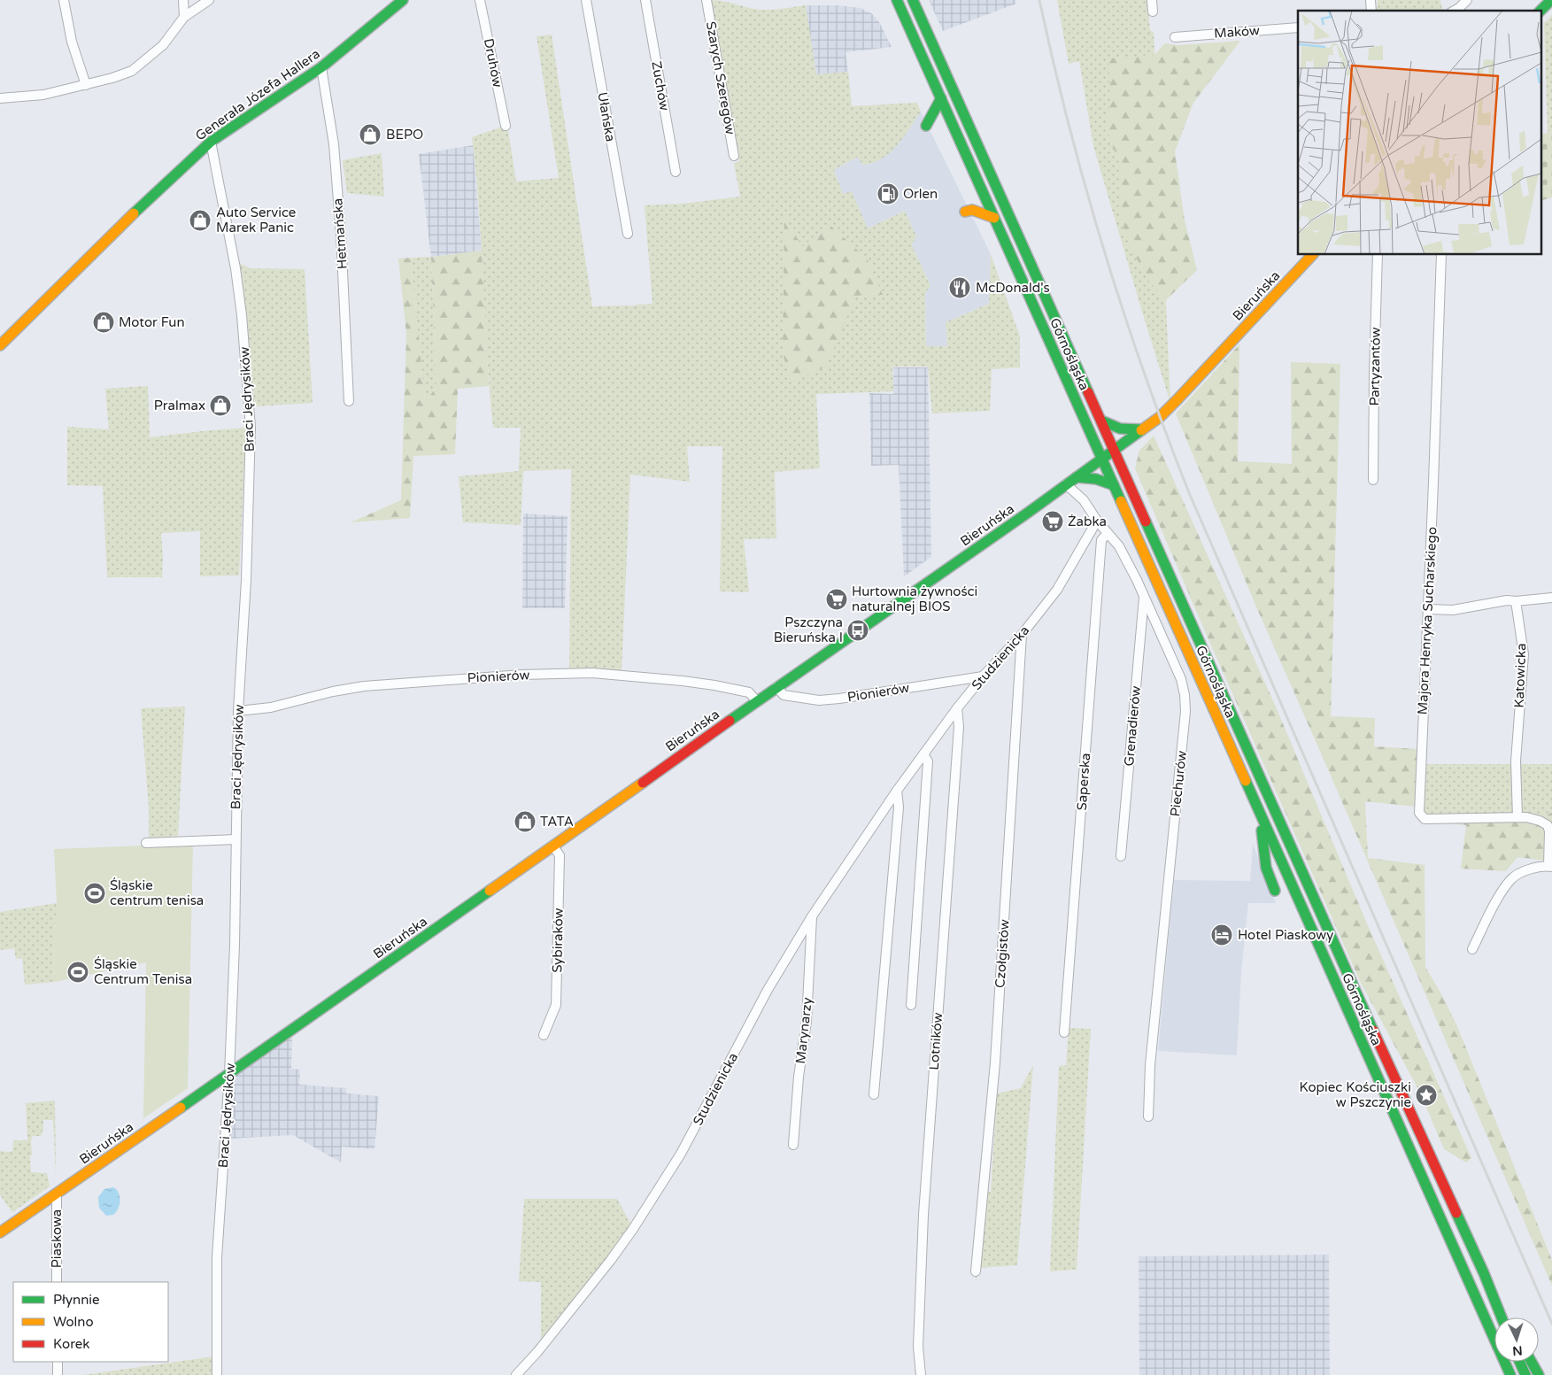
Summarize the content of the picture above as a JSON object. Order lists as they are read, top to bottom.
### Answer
{
  "streets": {
    "main road": ["Generała Józefa Hallera", "Bieruńska", "Górnośląska"],
    "street": [
      "Maków",
      "Druhów",
      "Szarych Szeregów",
      "Zuchów",
      "Ułańska",
      "Hetmańska",
      "Partyzantów",
      "Braci Jędrysików",
      "Majora Henryka Sucharskiego",
      "Studzienicka",
      "Katowicka",
      "Pionierów",
      "Grenadierów",
      "Saperska",
      "Piechurów",
      "Sybiraków",
      "Czołgistów",
      "Marynarzy",
      "Lotników",
      "Piaskowa"
    ]
  },
  "crossings": [
    ["Generała Józefa Hallera", "Hetmańska"],
    ["Generała Józefa Hallera", "Braci Jędrysików"],
    ["Bieruńska", "Górnośląska"],
    ["Bieruńska", "Braci Jędrysików"],
    ["Bieruńska", "Pionierów"],
    ["Bieruńska", "Piechurów"],
    ["Bieruńska", "Sybiraków"],
    ["Bieruńska", "Piaskowa"],
    ["Braci Jędrysików", "Pionierów"],
    ["Majora Henryka Sucharskiego", "Katowicka"],
    ["Studzienicka", "Pionierów"],
    ["Studzienicka", "Piechurów"],
    ["Studzienicka", "Czołgistów"],
    ["Studzienicka", "Marynarzy"],
    ["Studzienicka", "Lotników"],
    ["Grenadierów", "Piechurów"],
    ["Saperska", "Piechurów"]
  ],
  "places": {
    "shop": [
      "BEPO",
      "Auto Service Marek Panic",
      "Motor Fun",
      "Pralmax",
      "TATA"
    ],
    "fuel station": ["Orlen"],
    "restaurant": ["McDonald's"],
    "supermarket": ["Żabka", "Hurtownia żywności naturalnej BIOS"],
    "bus stop": ["Pszczyna Bieruńska I"],
    "sports": ["Śląskie centrum tenisa", "Śląskie Centrum Tenisa"],
    "hotel": ["Hotel Piaskowy"],
    "place": ["Kopiec Kościuszki w Pszczynie"]
  },
  "legend": ["Płynnie", "Wolno", "Korek"],
  "north": "bottom"
}
